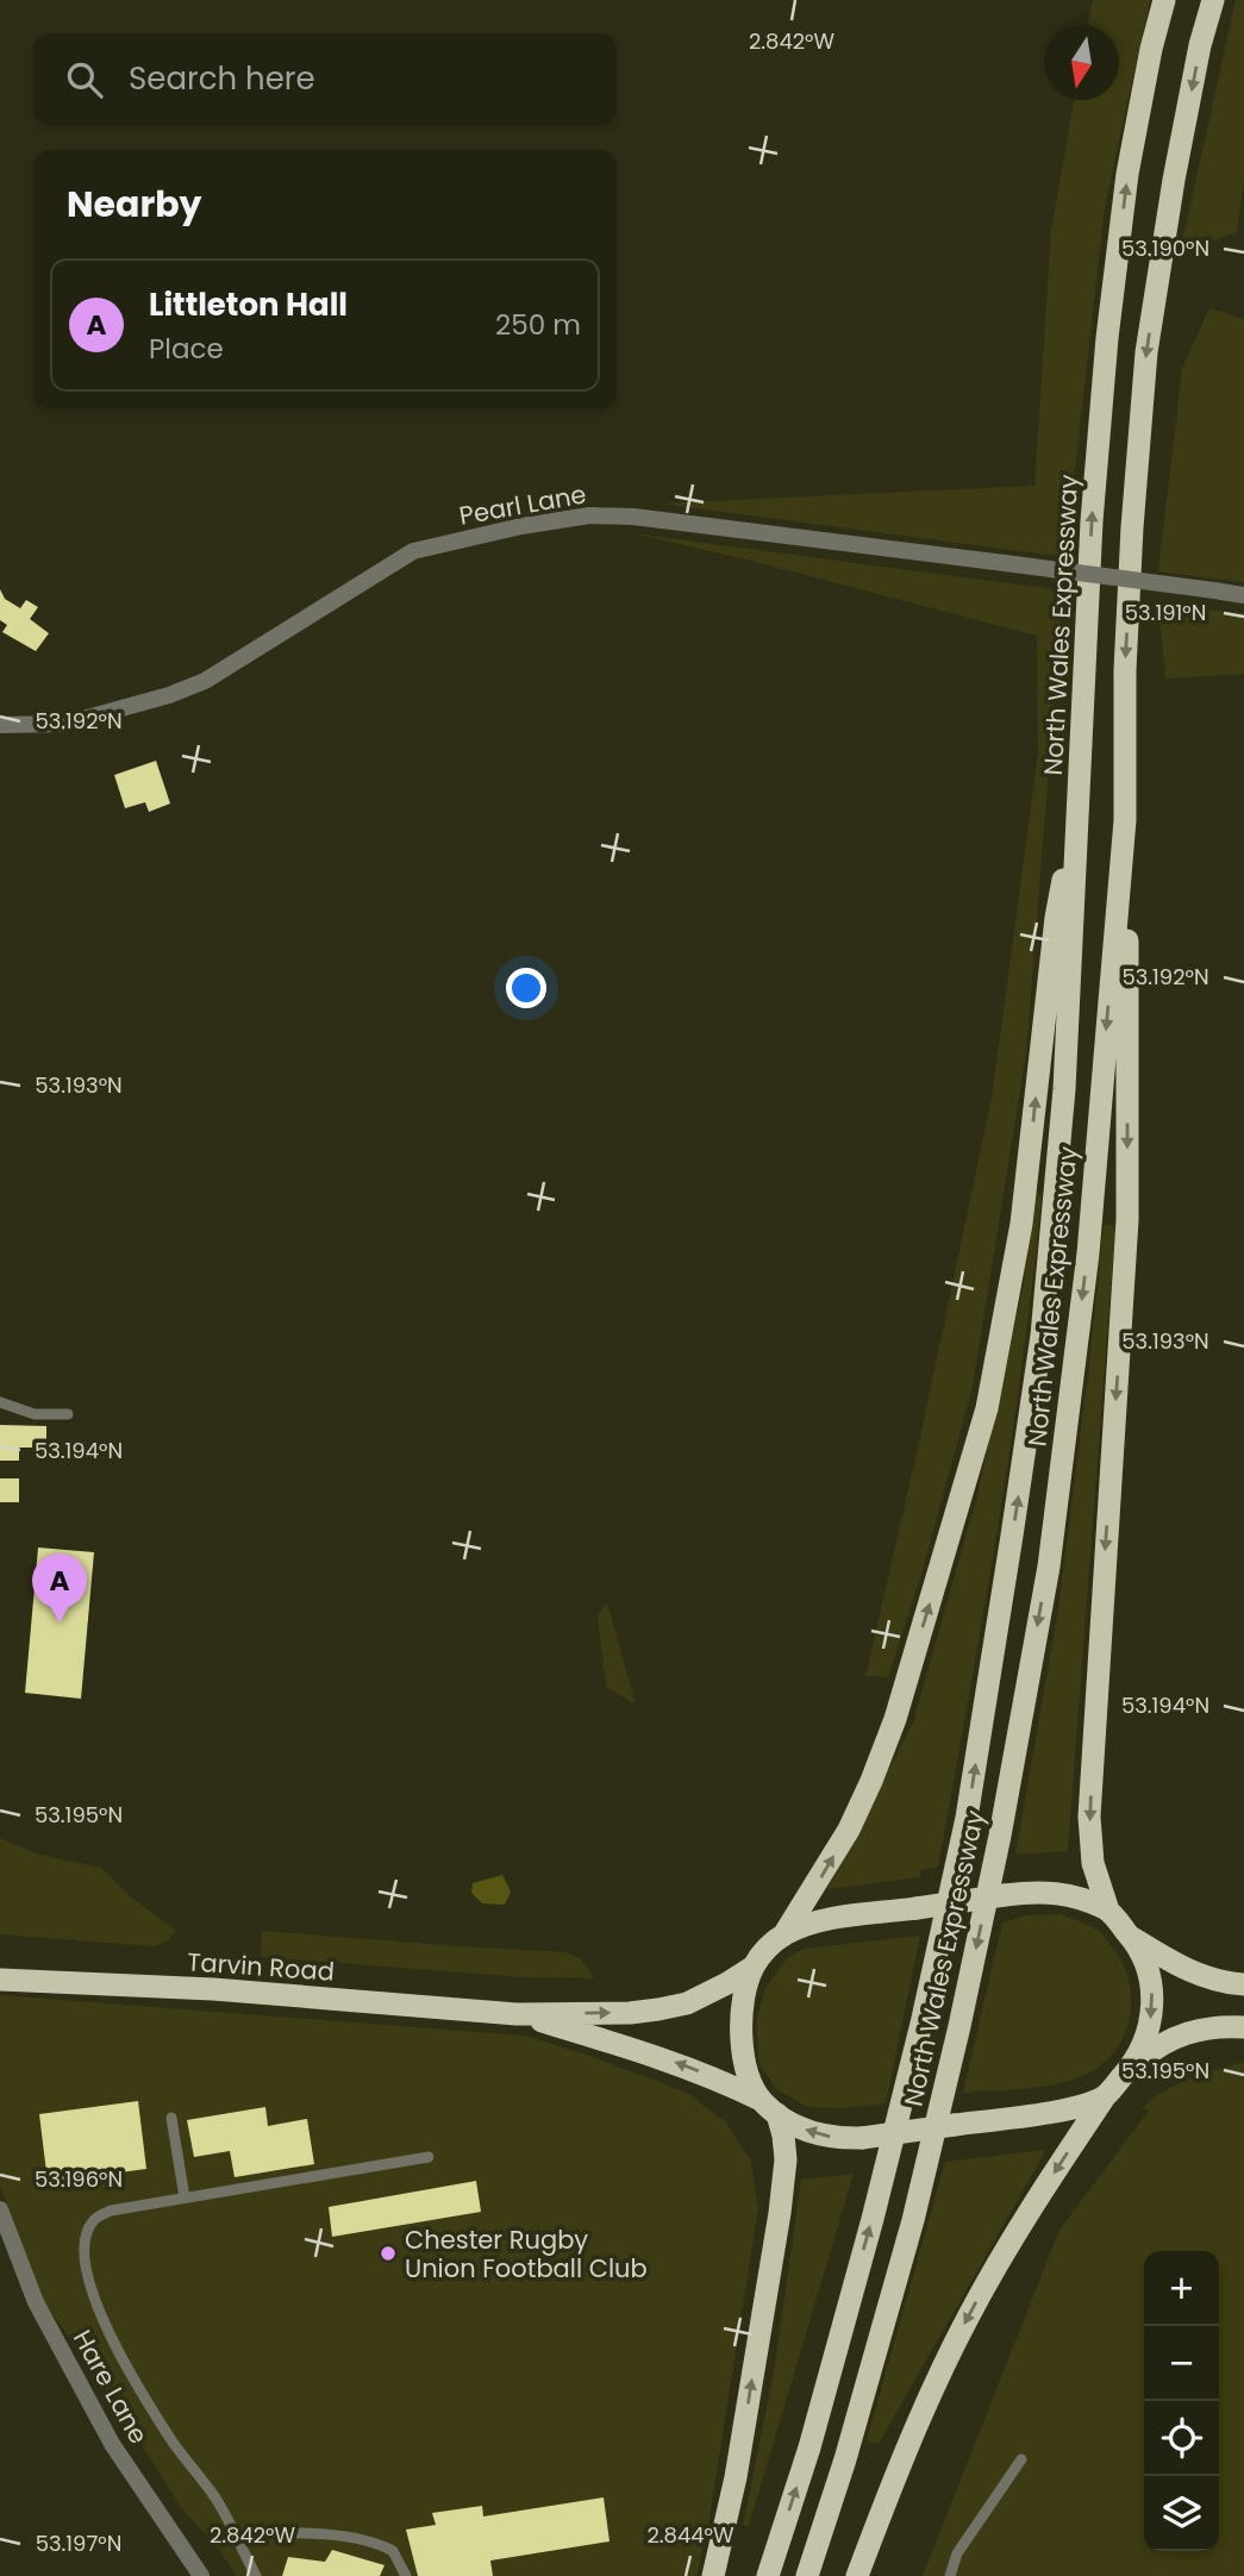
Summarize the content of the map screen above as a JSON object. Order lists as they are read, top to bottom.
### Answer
{
  "streets": {
    "highway": ["North Wales Expressway", "Tarvin Road"],
    "street": ["Pearl Lane", "Hare Lane"]
  },
  "places": ["Chester Rugby Union Football Club"],
  "north": "bottom",
  "page": {
    "search": "Search here",
    "heading": "Nearby",
    "list": [
      {
        "mark": "A",
        "name": "Littleton Hall",
        "note": "Place",
        "value": "250 m"
      }
    ],
    "pins": "A",
    "map_buttons": ["+", "−"]
  },
  "coordinates": [
    "2.842°W",
    "53.190°N",
    "53.191°N",
    "53.192°N",
    "53.193°N",
    "53.194°N",
    "53.195°N",
    "53.196°N",
    "2.844°W",
    "53.197°N"
  ]
}
